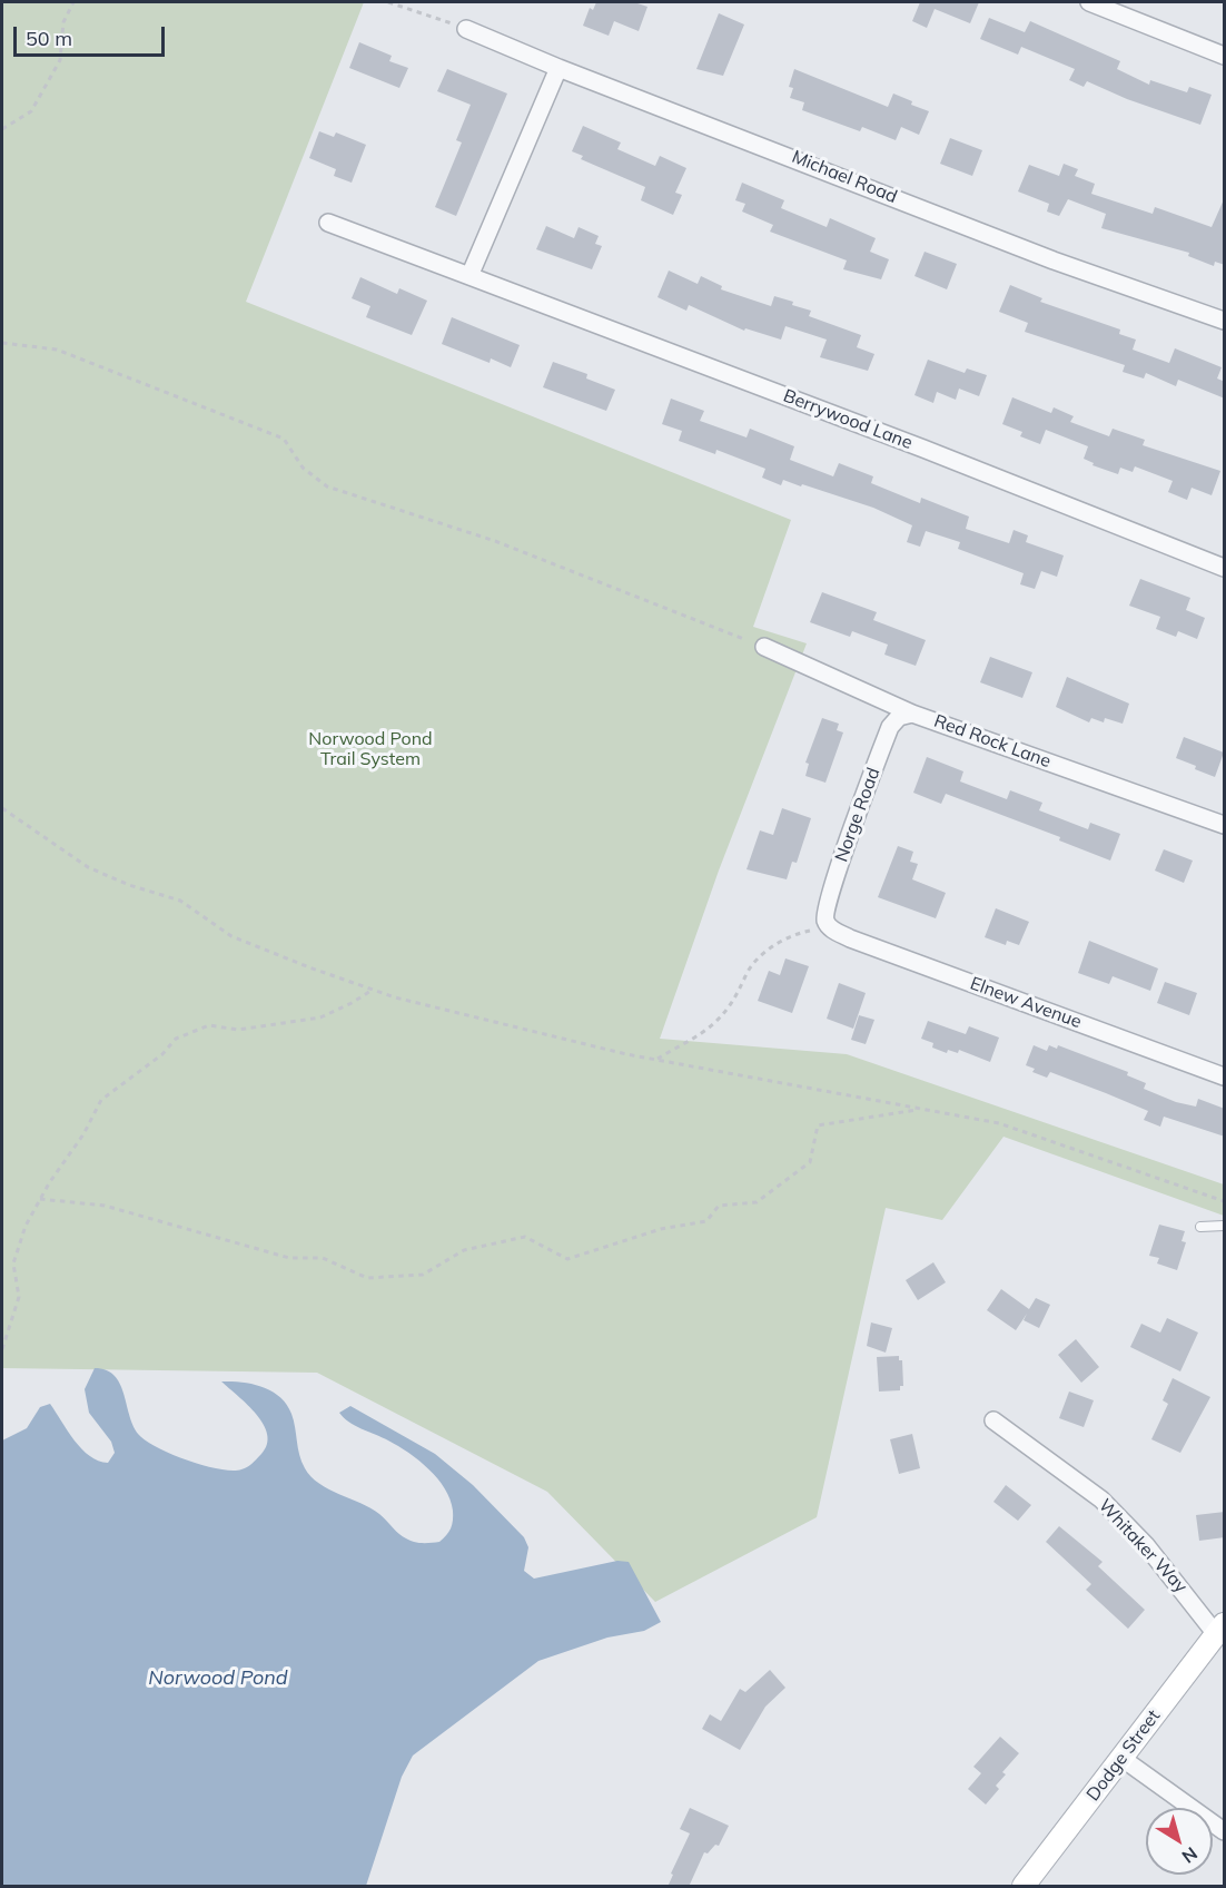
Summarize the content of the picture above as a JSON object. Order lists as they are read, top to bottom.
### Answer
{
  "streets": {
    "main road": ["Dodge Street"],
    "street": [
      "Michael Road",
      "Berrywood Lane",
      "Red Rock Lane",
      "Norge Road",
      "Elnew Avenue",
      "Whitaker Way"
    ]
  },
  "crossings": [
    ["Red Rock Lane", "Norge Road"],
    ["Norge Road", "Elnew Avenue"],
    ["Whitaker Way", "Dodge Street"]
  ],
  "water": ["Norwood Pond"],
  "parks": ["Norwood Pond Trail System"],
  "scale_bar": "50 m",
  "north": "bottom right"
}
